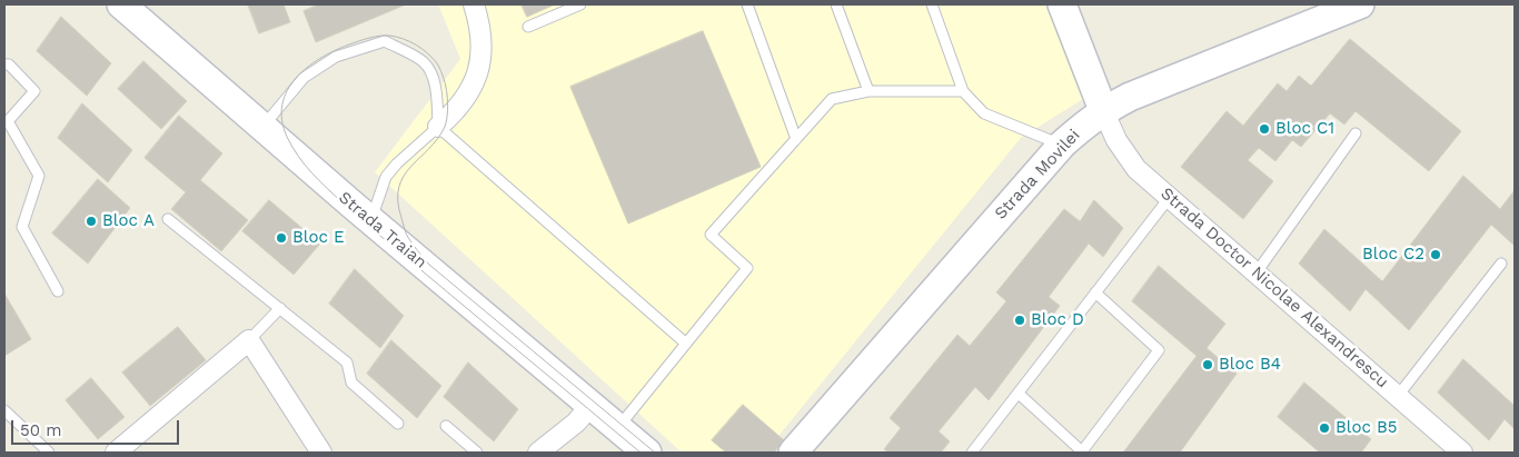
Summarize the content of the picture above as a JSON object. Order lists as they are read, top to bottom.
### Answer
{
  "streets": {
    "street": ["Strada Movilei", "Strada Traian", "Strada Doctor Nicolae Alexandrescu"]
  },
  "crossings": [
    ["Strada Movilei", "Strada Doctor Nicolae Alexandrescu"]
  ],
  "places": [
    "Bloc C1",
    "Bloc A",
    "Bloc E",
    "Bloc C2",
    "Bloc D",
    "Bloc B4",
    "Bloc B5"
  ],
  "scale_bar": "50 m"
}
